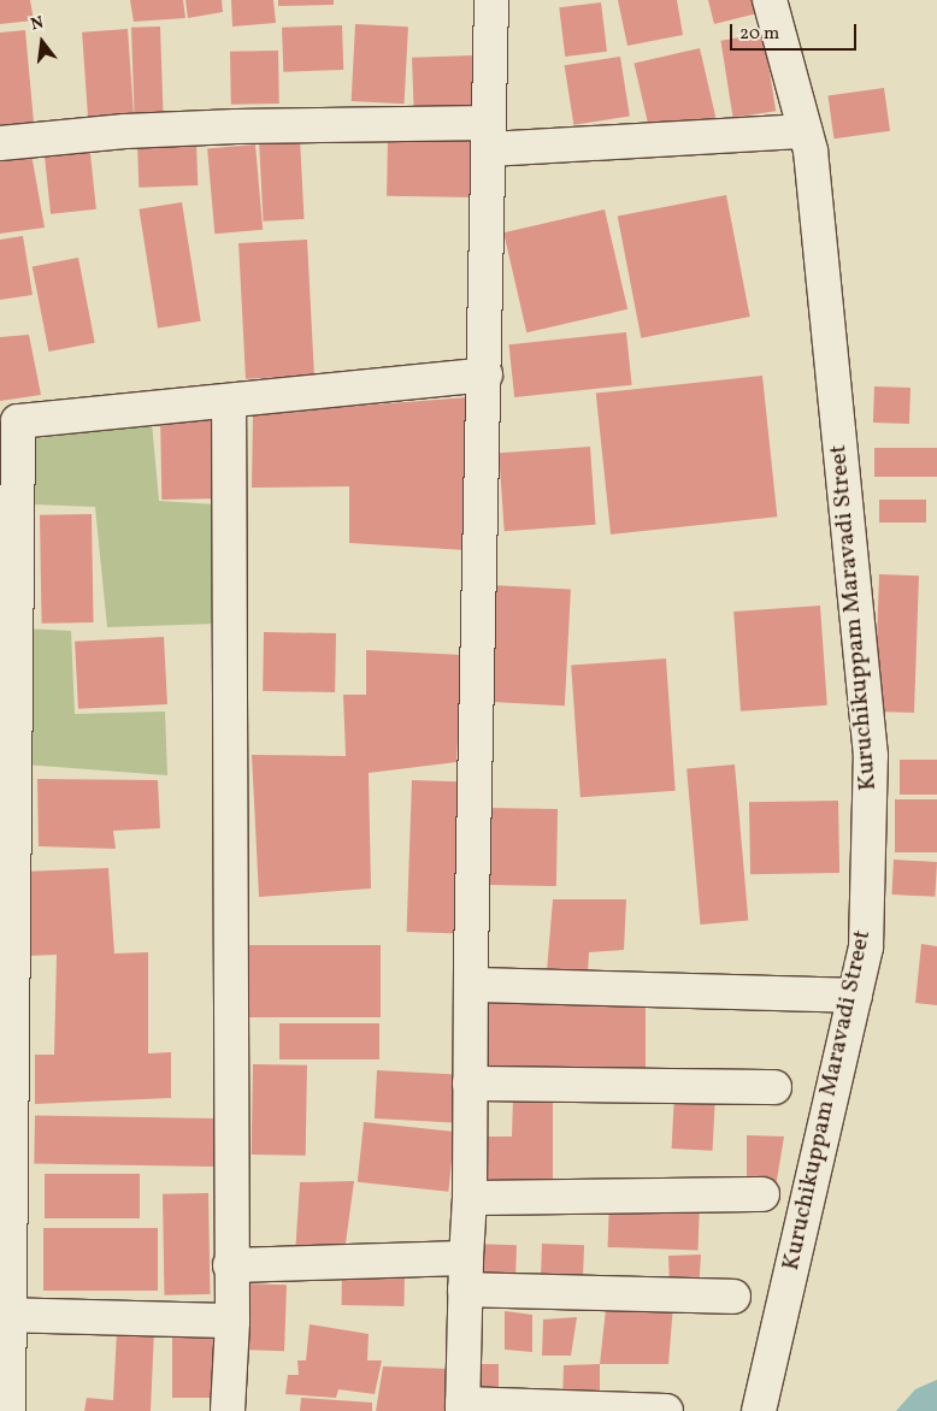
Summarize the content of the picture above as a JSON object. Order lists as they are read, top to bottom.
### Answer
{
  "streets": {
    "street": ["Kuruchikuppam Maravadi Street"]
  },
  "scale_bar": "20 m",
  "north": "top"
}
